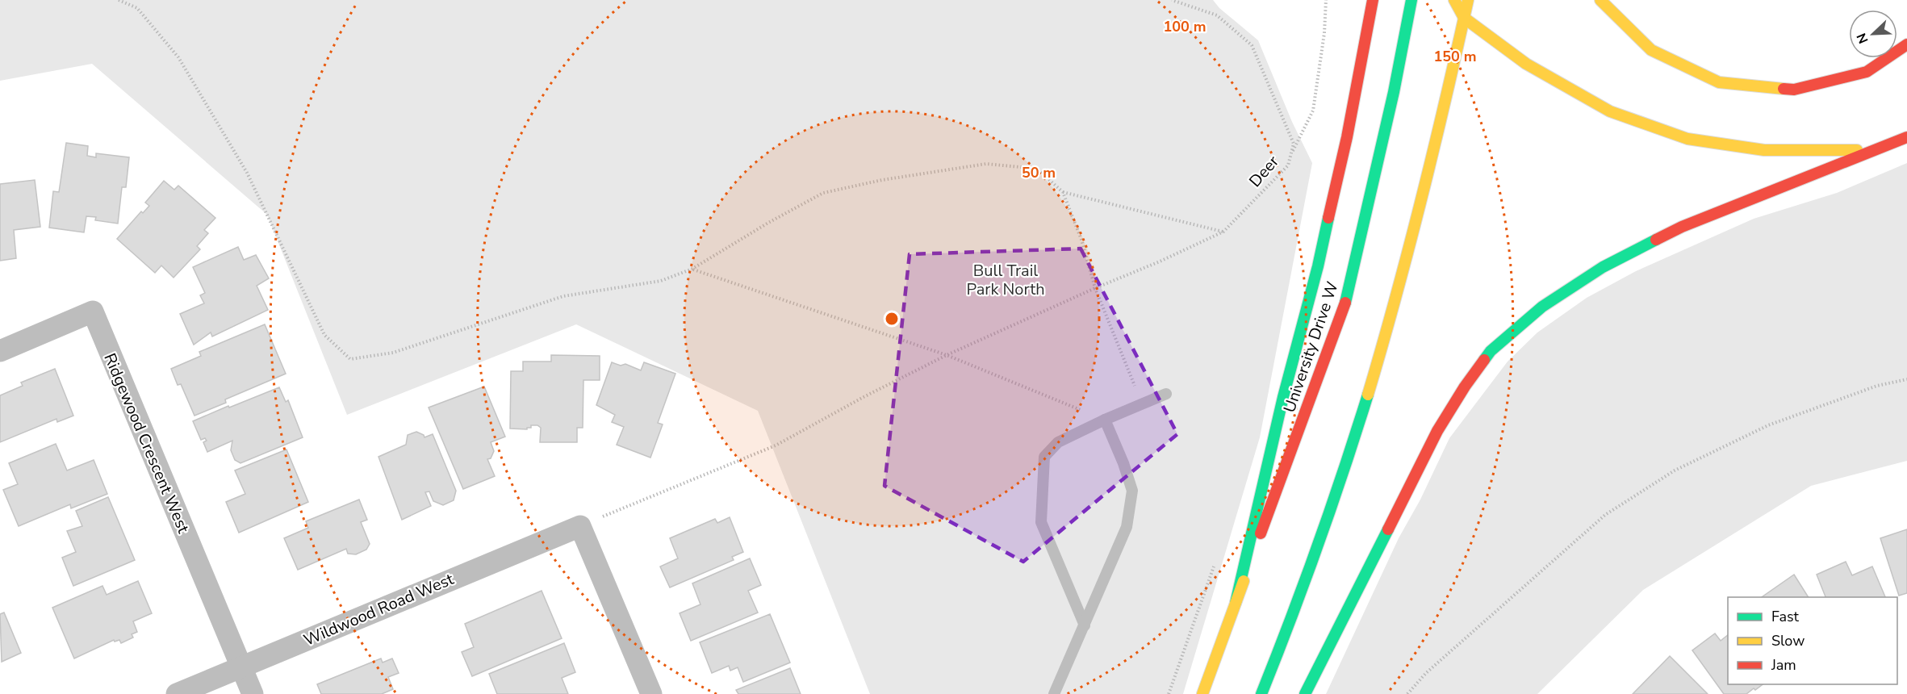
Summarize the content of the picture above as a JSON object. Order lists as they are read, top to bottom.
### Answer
{
  "streets": {
    "main road": ["University Drive W"],
    "street": ["Ridgewood Crescent West", "Wildwood Road West"],
    "path": ["Deer"]
  },
  "crossings": [
    ["Deer", "Wildwood Road West"],
    ["Ridgewood Crescent West", "Wildwood Road West"]
  ],
  "parks": ["Bull Trail Park North"],
  "legend": ["Fast", "Slow", "Jam"],
  "north": "bottom left",
  "rings": ["100 m", "150 m", "50 m"]
}
